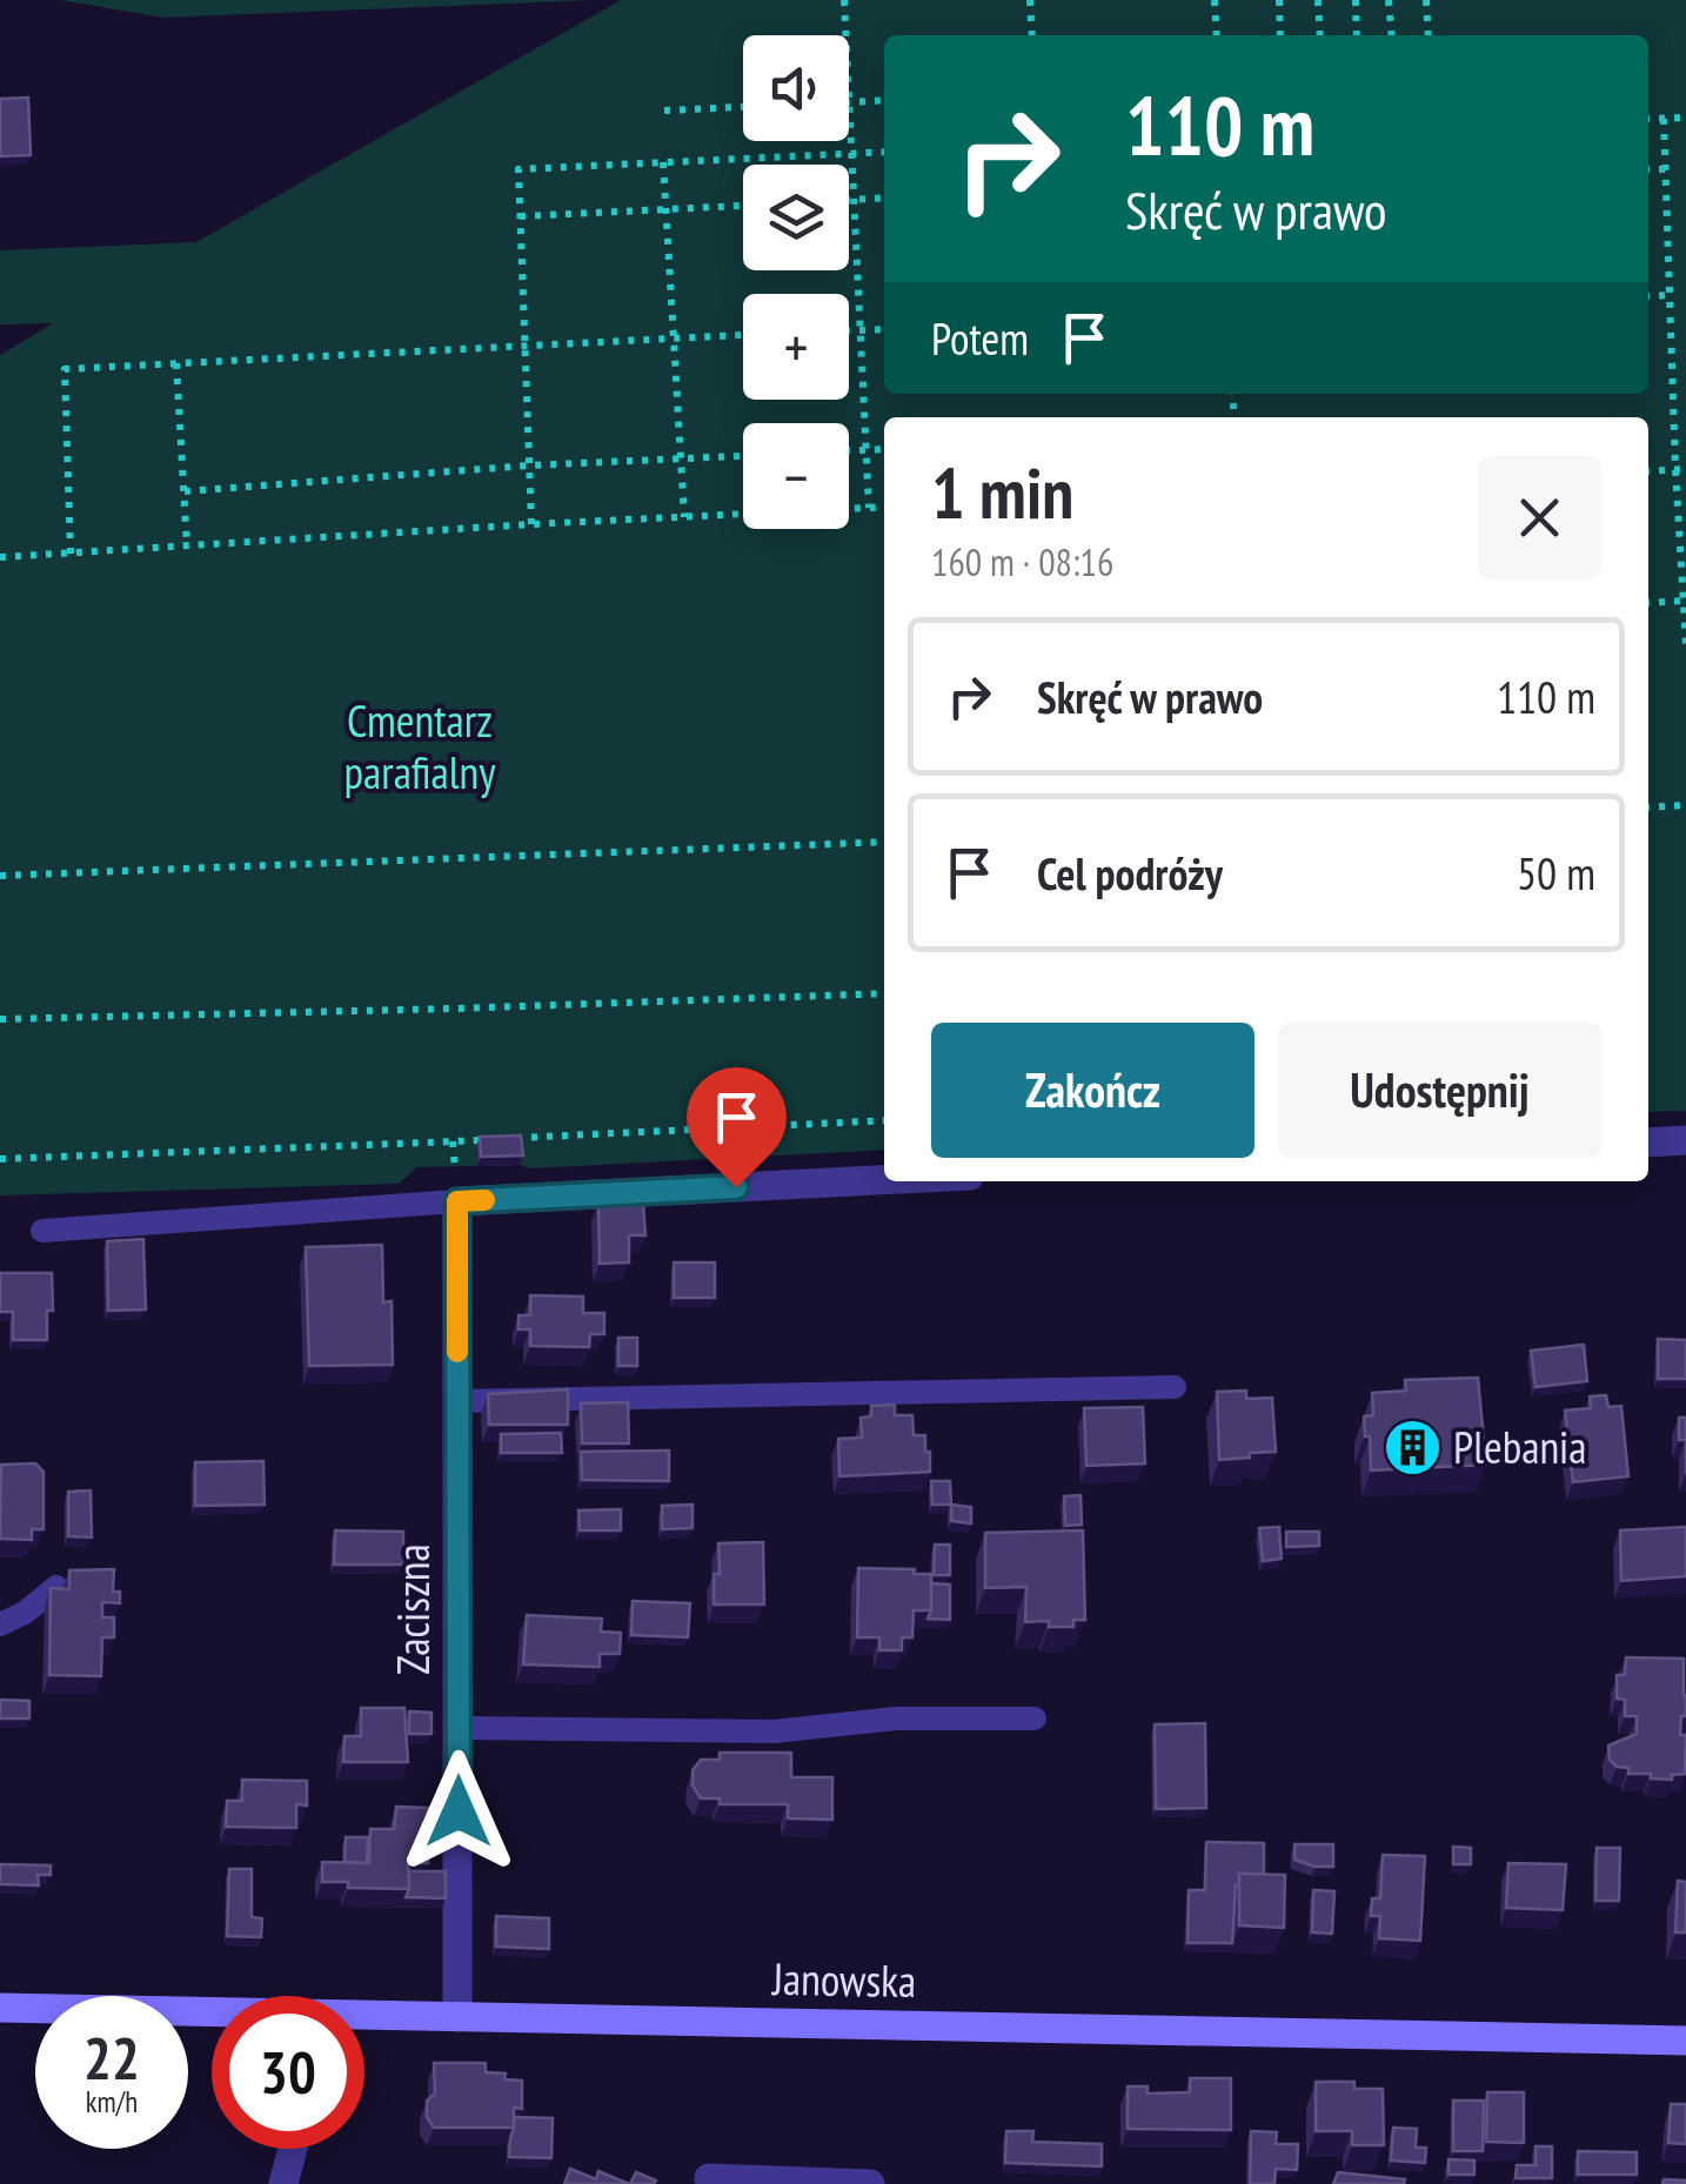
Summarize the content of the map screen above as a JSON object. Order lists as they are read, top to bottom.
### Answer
{
  "streets": {
    "main road": ["Janowska"],
    "street": ["Zaciszna"]
  },
  "crossings": [
    ["Zaciszna", "Janowska"]
  ],
  "parks": ["Cmentarz parafialny"],
  "places": {
    "building": ["Plebania"]
  },
  "page": {
    "map_buttons": ["+", "−"],
    "turn": ["110 m", "Skręć w prawo"],
    "then": "Potem",
    "heading": ["1 min", "160 m · 08:16"],
    "list": [
      {
        "name": "Skręć w prawo",
        "value": "110 m"
      },
      {
        "name": "Cel podróży",
        "value": "50 m"
      }
    ],
    "buttons": ["Zakończ", "Udostępnij"],
    "speed": "22 km/h",
    "limit": "30"
  }
}
